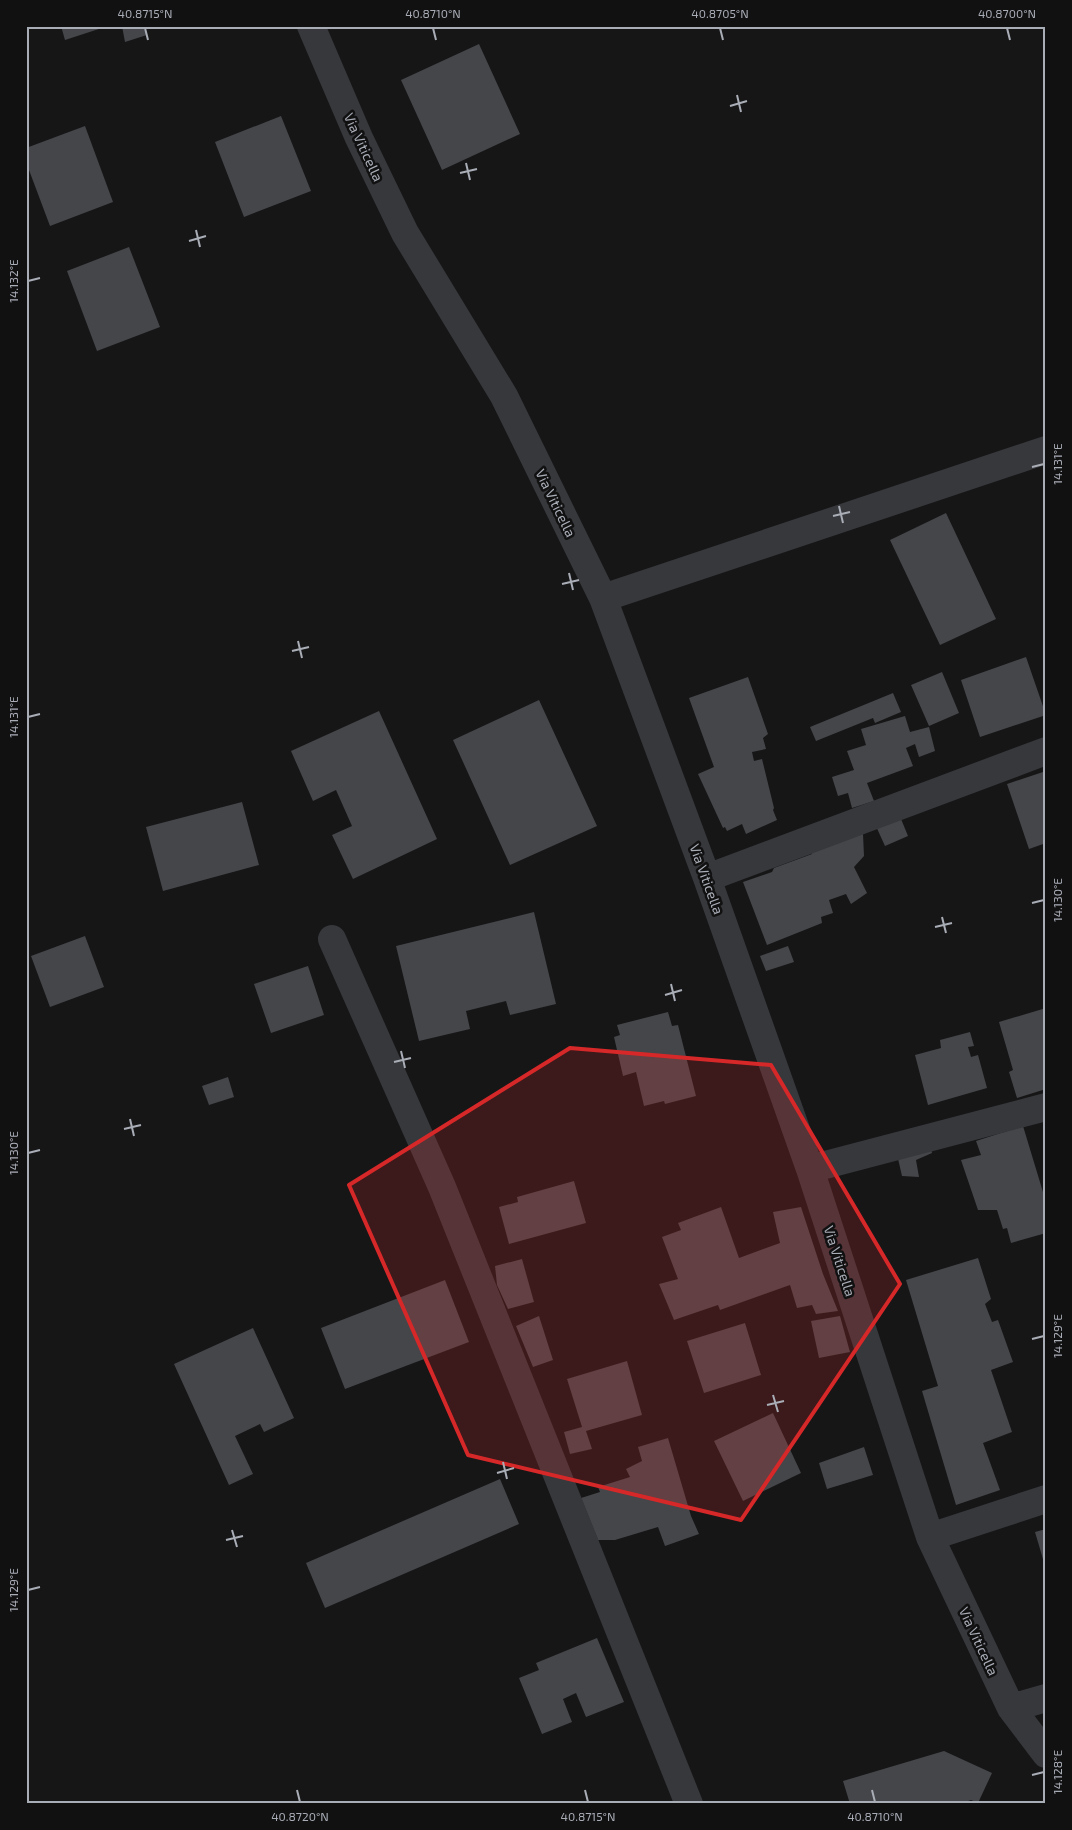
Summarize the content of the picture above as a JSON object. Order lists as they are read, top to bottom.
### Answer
{
  "streets": {
    "street": ["Via Viticella"]
  },
  "coordinates": [
    "40.8715°N",
    "40.8710°N",
    "40.8705°N",
    "40.8700°N",
    "14.132°E",
    "14.131°E",
    "14.130°E",
    "14.129°E",
    "14.128°E",
    "40.8720°N"
  ]
}
